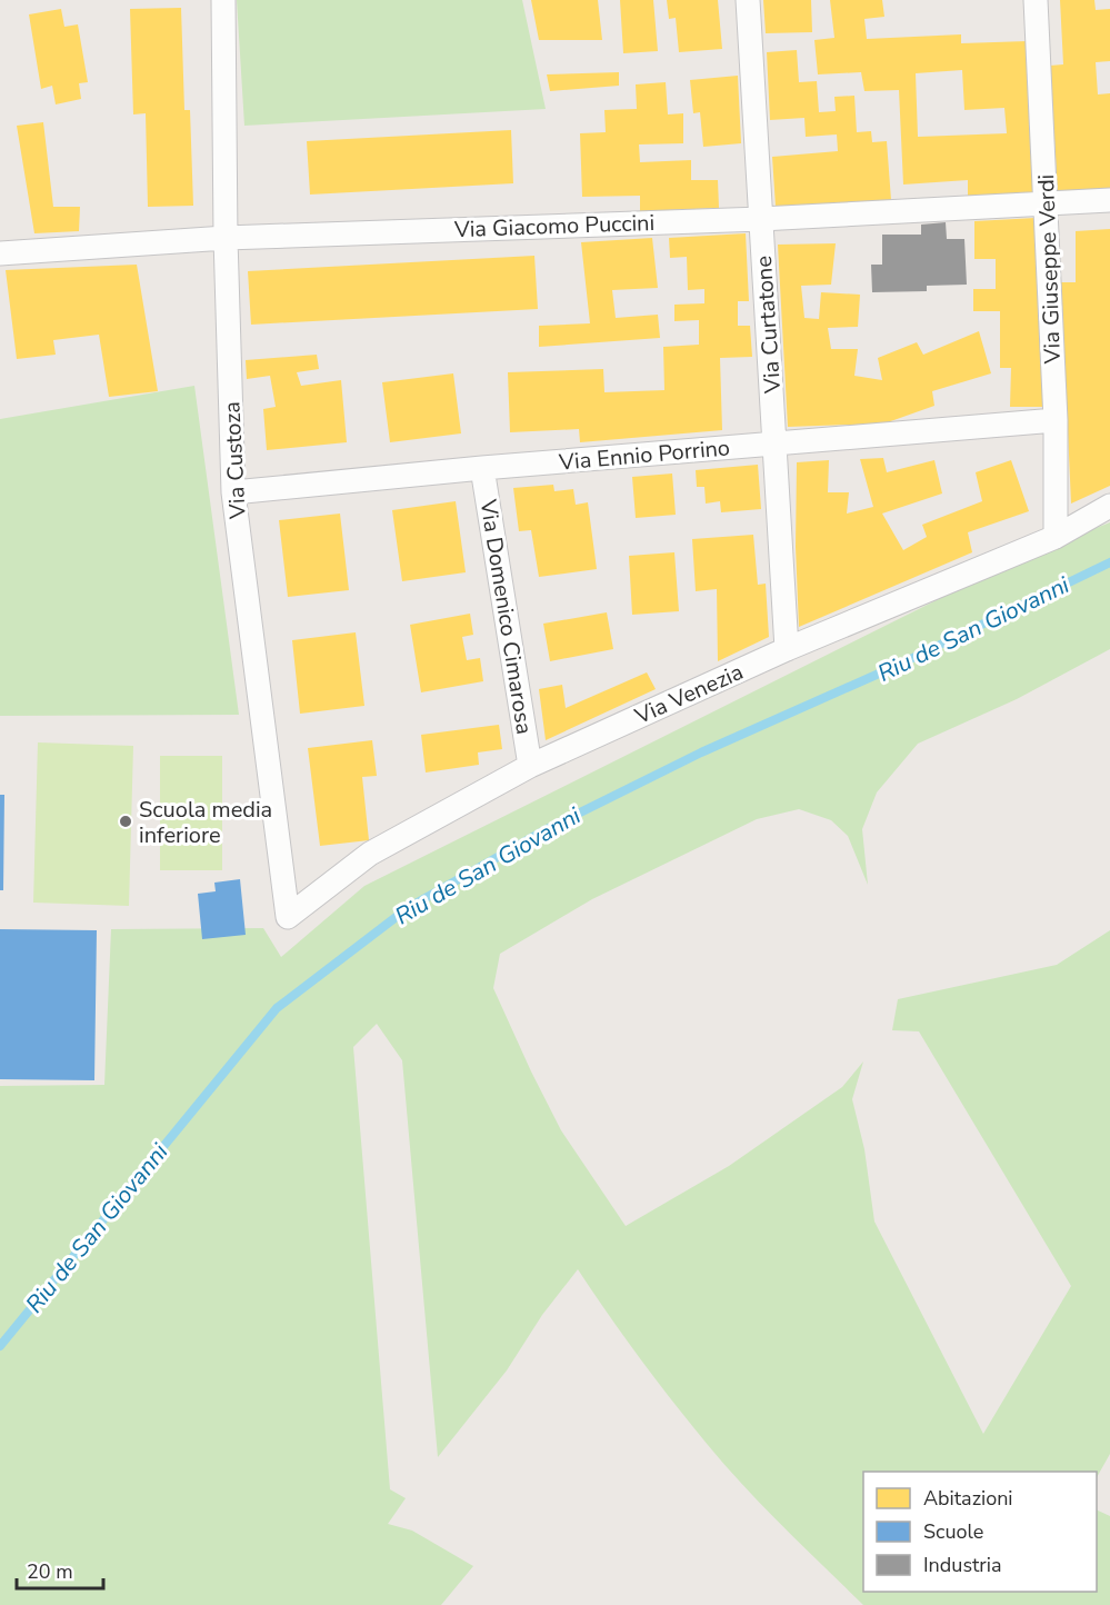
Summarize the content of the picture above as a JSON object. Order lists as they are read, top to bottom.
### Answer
{
  "streets": {
    "street": [
      "Via Giacomo Puccini",
      "Via Giuseppe Verdi",
      "Via Curtatone",
      "Via Ennio Porrino",
      "Via Custoza",
      "Via Domenico Cimarosa",
      "Via Venezia"
    ]
  },
  "crossings": [
    ["Via Giacomo Puccini", "Via Giuseppe Verdi"],
    ["Via Giacomo Puccini", "Via Curtatone"],
    ["Via Giacomo Puccini", "Via Custoza"],
    ["Via Giuseppe Verdi", "Via Ennio Porrino"],
    ["Via Giuseppe Verdi", "Via Venezia"],
    ["Via Curtatone", "Via Ennio Porrino"],
    ["Via Curtatone", "Via Venezia"],
    ["Via Ennio Porrino", "Via Custoza"],
    ["Via Ennio Porrino", "Via Domenico Cimarosa"],
    ["Via Custoza", "Via Venezia"],
    ["Via Domenico Cimarosa", "Via Venezia"]
  ],
  "water": ["Riu de San Giovanni"],
  "places": ["Scuola media inferiore"],
  "legend": ["Abitazioni", "Scuole", "Industria"],
  "scale_bar": "20 m"
}
